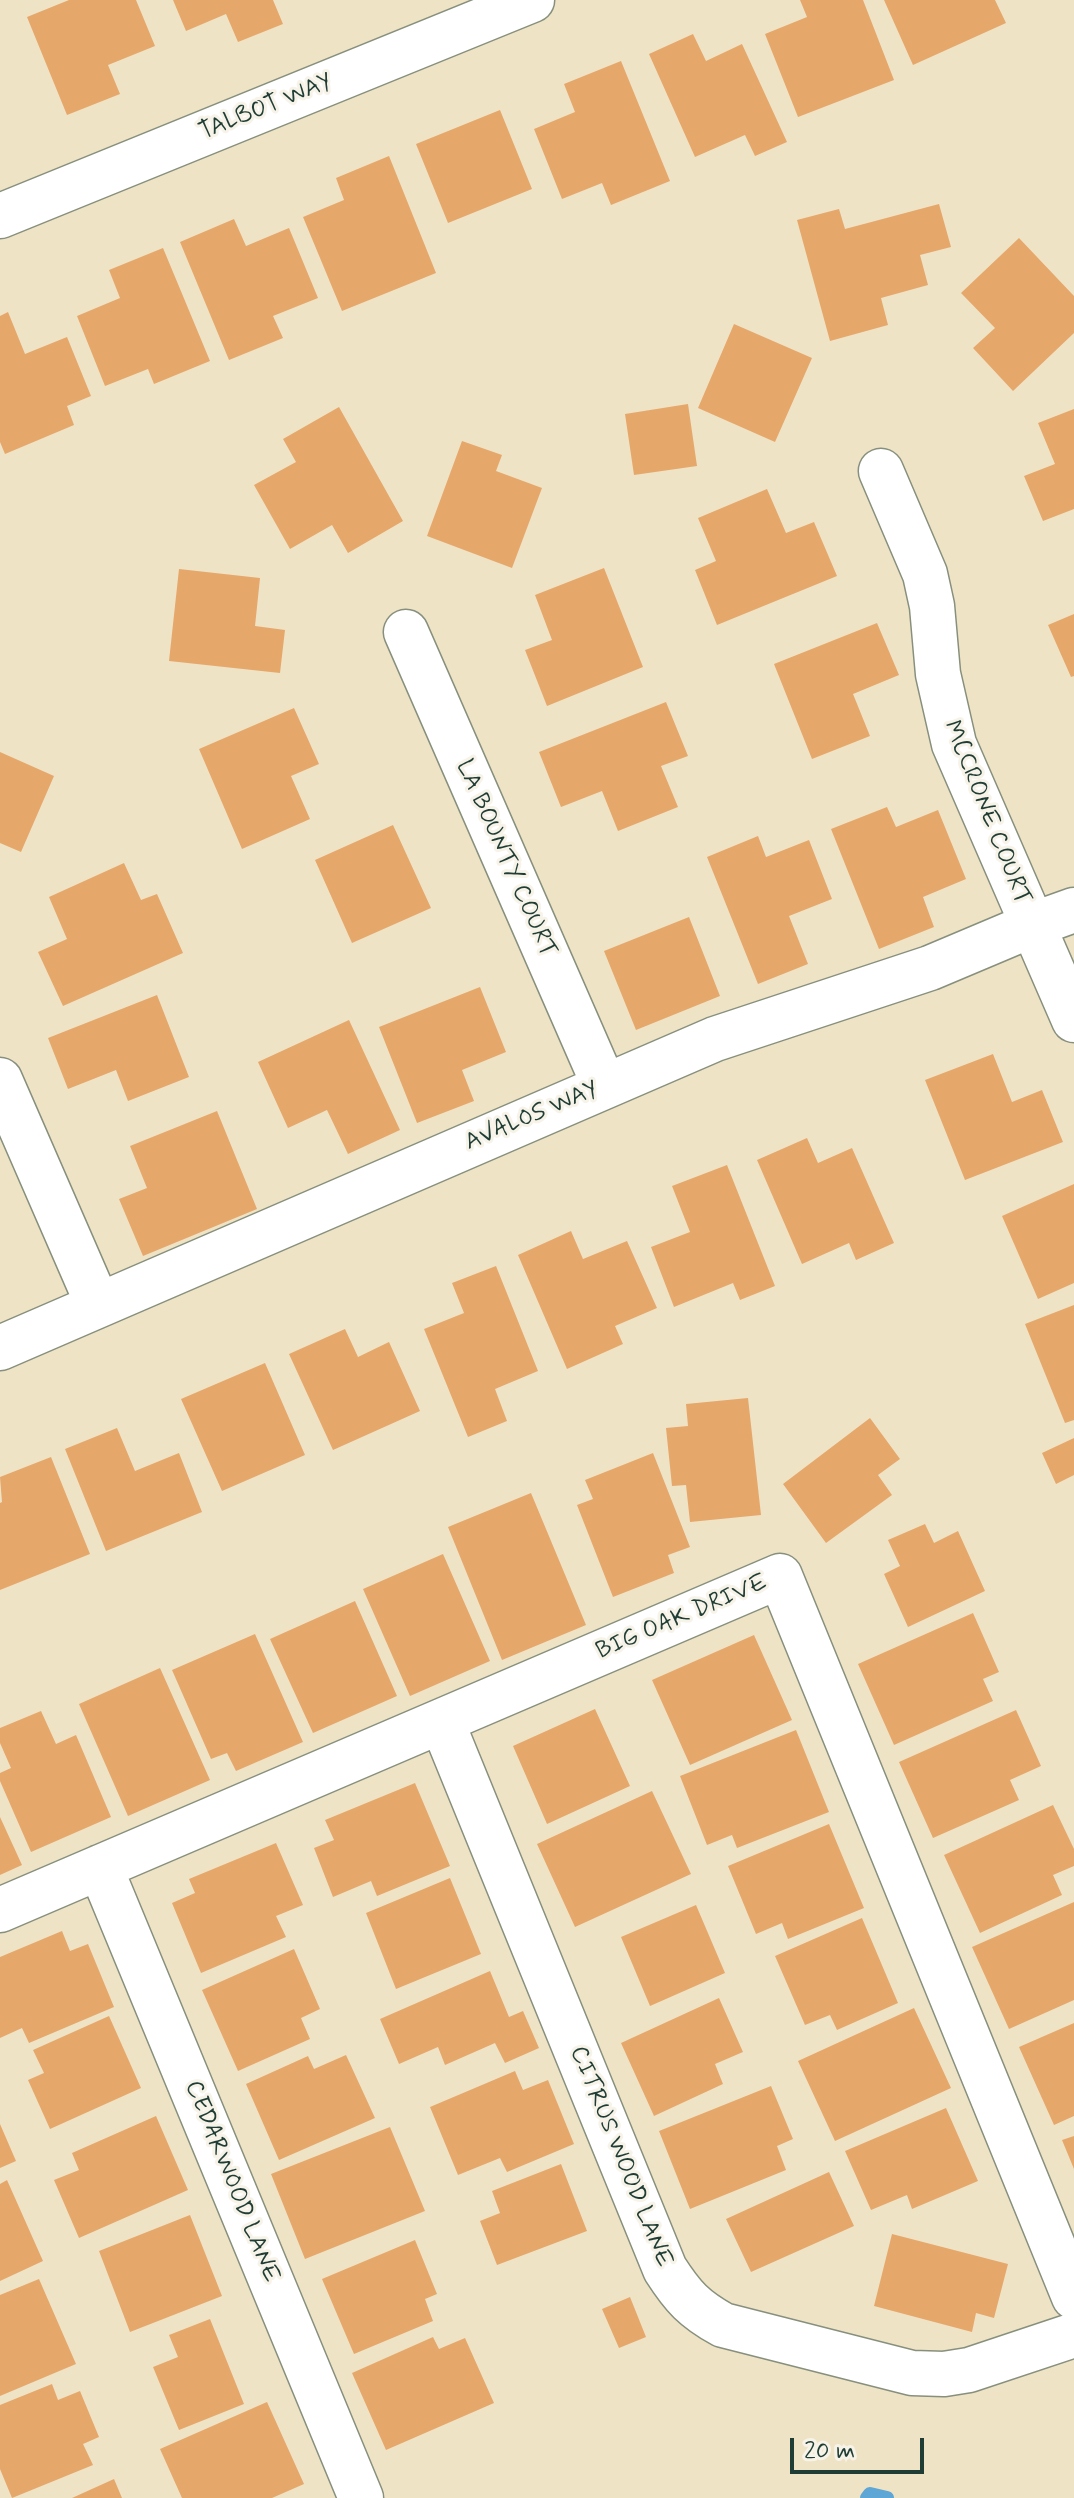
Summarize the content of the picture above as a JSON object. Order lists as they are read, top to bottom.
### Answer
{
  "streets": {
    "street": [
      "TALBOT WAY",
      "MCCRONE COURT",
      "LA BOUNTY COURT",
      "AVALOS WAY",
      "BIG OAK DRIVE",
      "CITRUS WOOD LANE",
      "CEDARWOOD LANE"
    ]
  },
  "crossings": [
    ["MCCRONE COURT", "AVALOS WAY"],
    ["LA BOUNTY COURT", "AVALOS WAY"],
    ["BIG OAK DRIVE", "CITRUS WOOD LANE"],
    ["BIG OAK DRIVE", "CEDARWOOD LANE"]
  ],
  "scale_bar": "20 m"
}
